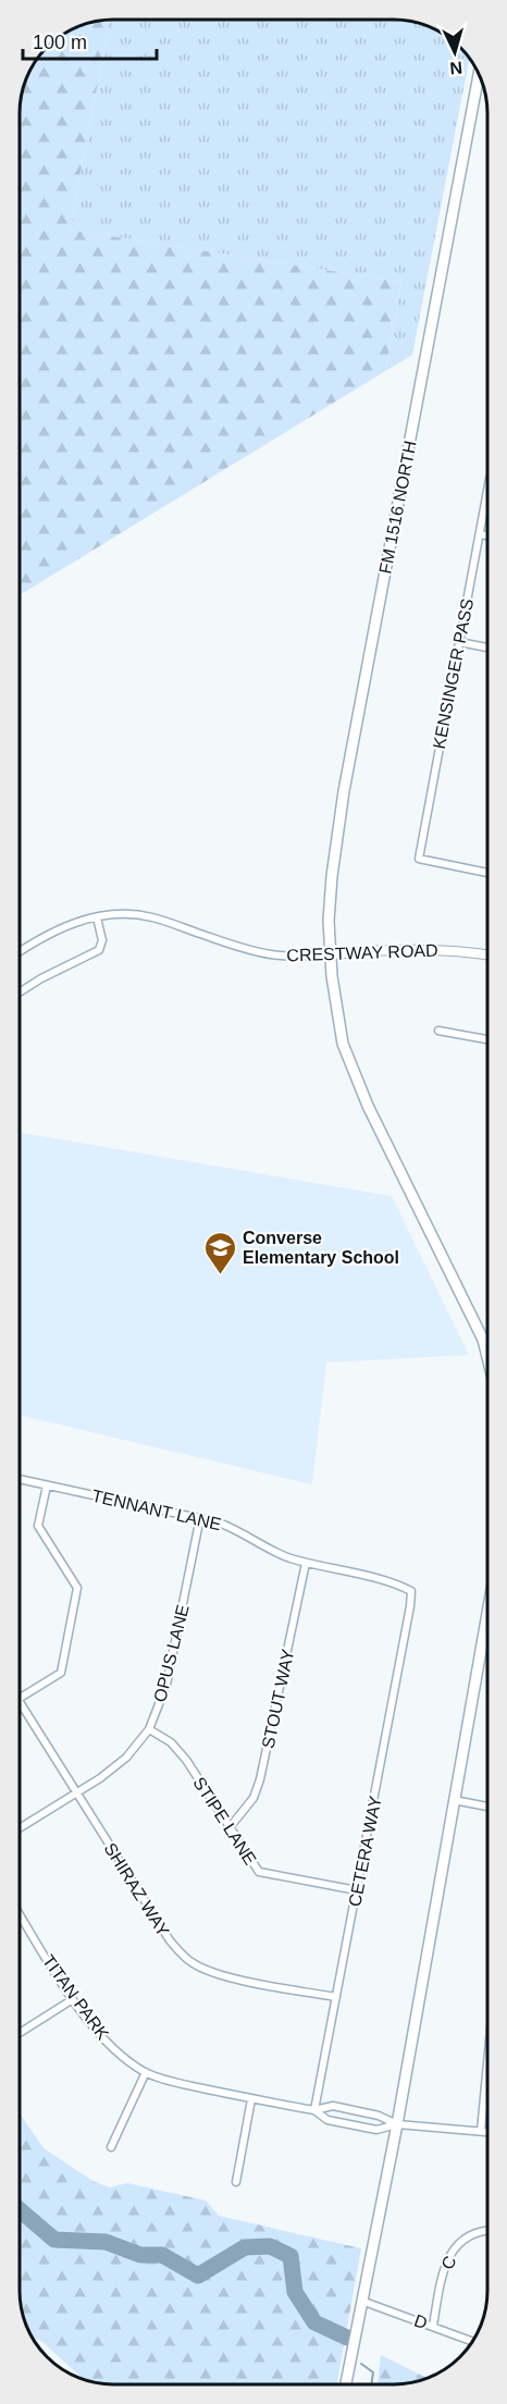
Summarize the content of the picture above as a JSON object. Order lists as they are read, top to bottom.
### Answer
{
  "streets": {
    "main road": ["FM 1516 NORTH"],
    "street": [
      "KENSINGER PASS",
      "CRESTWAY ROAD",
      "TENNANT LANE",
      "OPUS LANE",
      "STOUT WAY",
      "STIPE LANE",
      "CETERA WAY",
      "SHIRAZ WAY",
      "TITAN PARK",
      "C",
      "D"
    ]
  },
  "crossings": [
    ["FM 1516 NORTH", "CRESTWAY ROAD"],
    ["TENNANT LANE", "OPUS LANE"],
    ["TENNANT LANE", "STOUT WAY"],
    ["TENNANT LANE", "CETERA WAY"],
    ["OPUS LANE", "STIPE LANE"],
    ["OPUS LANE", "SHIRAZ WAY"],
    ["STOUT WAY", "STIPE LANE"],
    ["STIPE LANE", "CETERA WAY"],
    ["CETERA WAY", "SHIRAZ WAY"],
    ["CETERA WAY", "TITAN PARK"],
    ["C", "D"]
  ],
  "places": {
    "school or university": ["Converse Elementary School"]
  },
  "scale_bar": "100 m",
  "north": "bottom"
}
